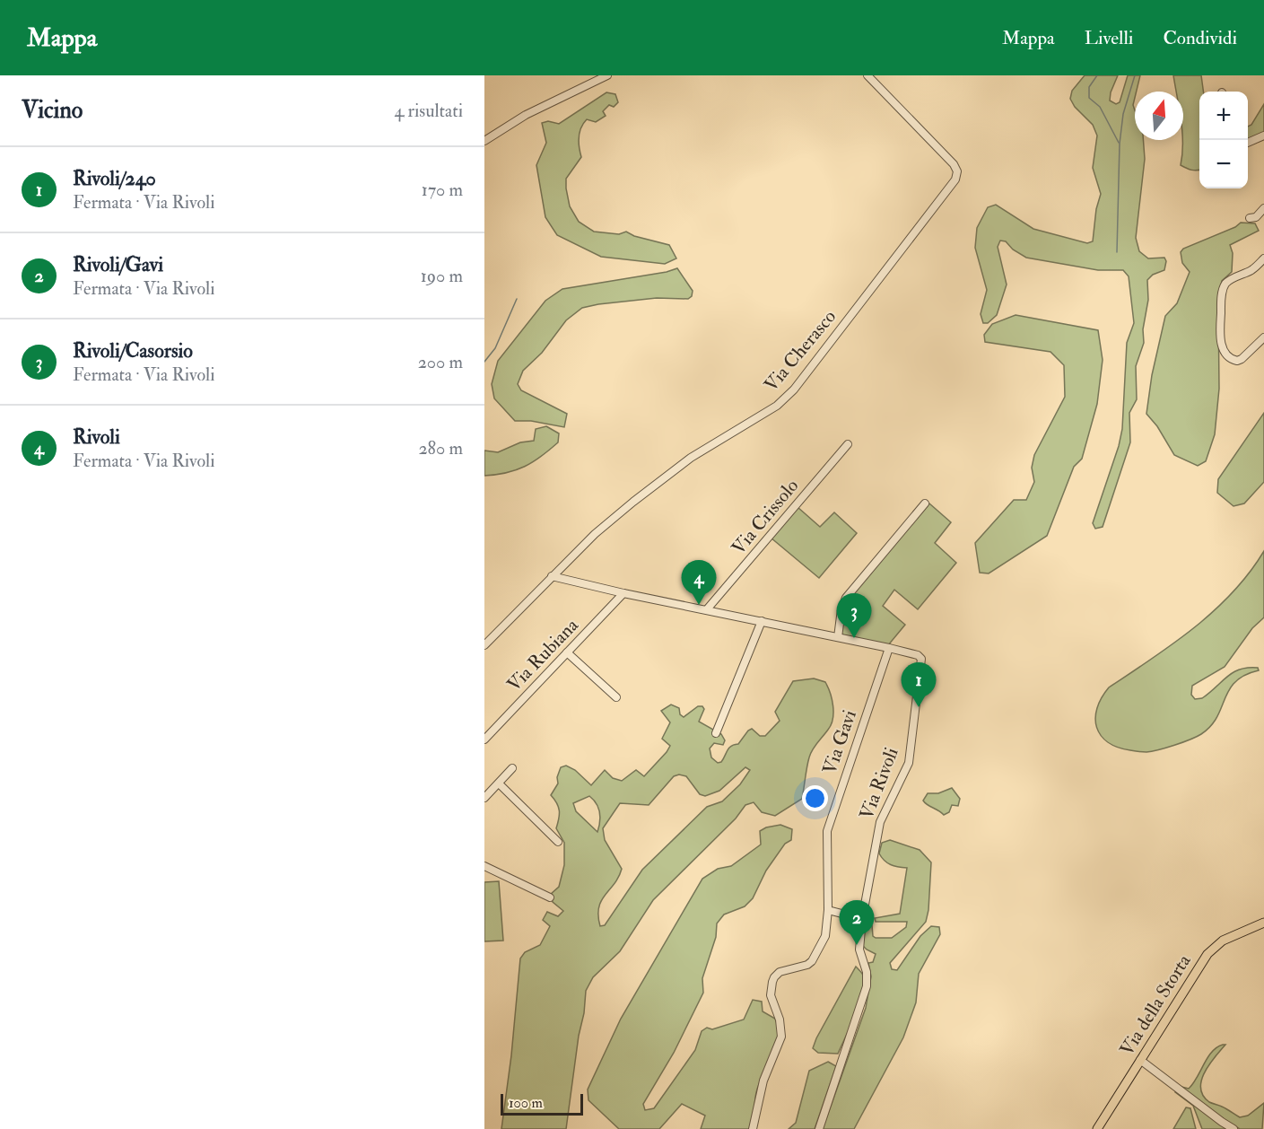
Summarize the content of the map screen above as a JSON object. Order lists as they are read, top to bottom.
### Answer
{
  "streets": {
    "main road": ["Via della Storta"],
    "street": [
      "Via Cherasco",
      "Via Crissolo",
      "Via Rubiana",
      "Via Gavi",
      "Via Rivoli"
    ]
  },
  "crossings": [
    ["Via Cherasco", "Via Rivoli"],
    ["Via Crissolo", "Via Rivoli"],
    ["Via Rubiana", "Via Rivoli"],
    ["Via Gavi", "Via Rivoli"]
  ],
  "scale_bar": "100 m",
  "north": "top",
  "page": {
    "header": "Mappa",
    "nav": ["Mappa", "Livelli", "Condividi"],
    "heading": ["Vicino", "4 risultati"],
    "map_buttons": ["+", "−"],
    "list": [
      {
        "mark": "1",
        "name": "Rivoli/240",
        "note": "Fermata · Via Rivoli",
        "value": "170 m"
      },
      {
        "mark": "2",
        "name": "Rivoli/Gavi",
        "note": "Fermata · Via Rivoli",
        "value": "190 m"
      },
      {
        "mark": "3",
        "name": "Rivoli/Casorsio",
        "note": "Fermata · Via Rivoli",
        "value": "200 m"
      },
      {
        "mark": "4",
        "name": "Rivoli",
        "note": "Fermata · Via Rivoli",
        "value": "280 m"
      }
    ],
    "pins": [
      "4",
      "3",
      "1",
      "2"
    ],
    "scale": "100 m"
  }
}
